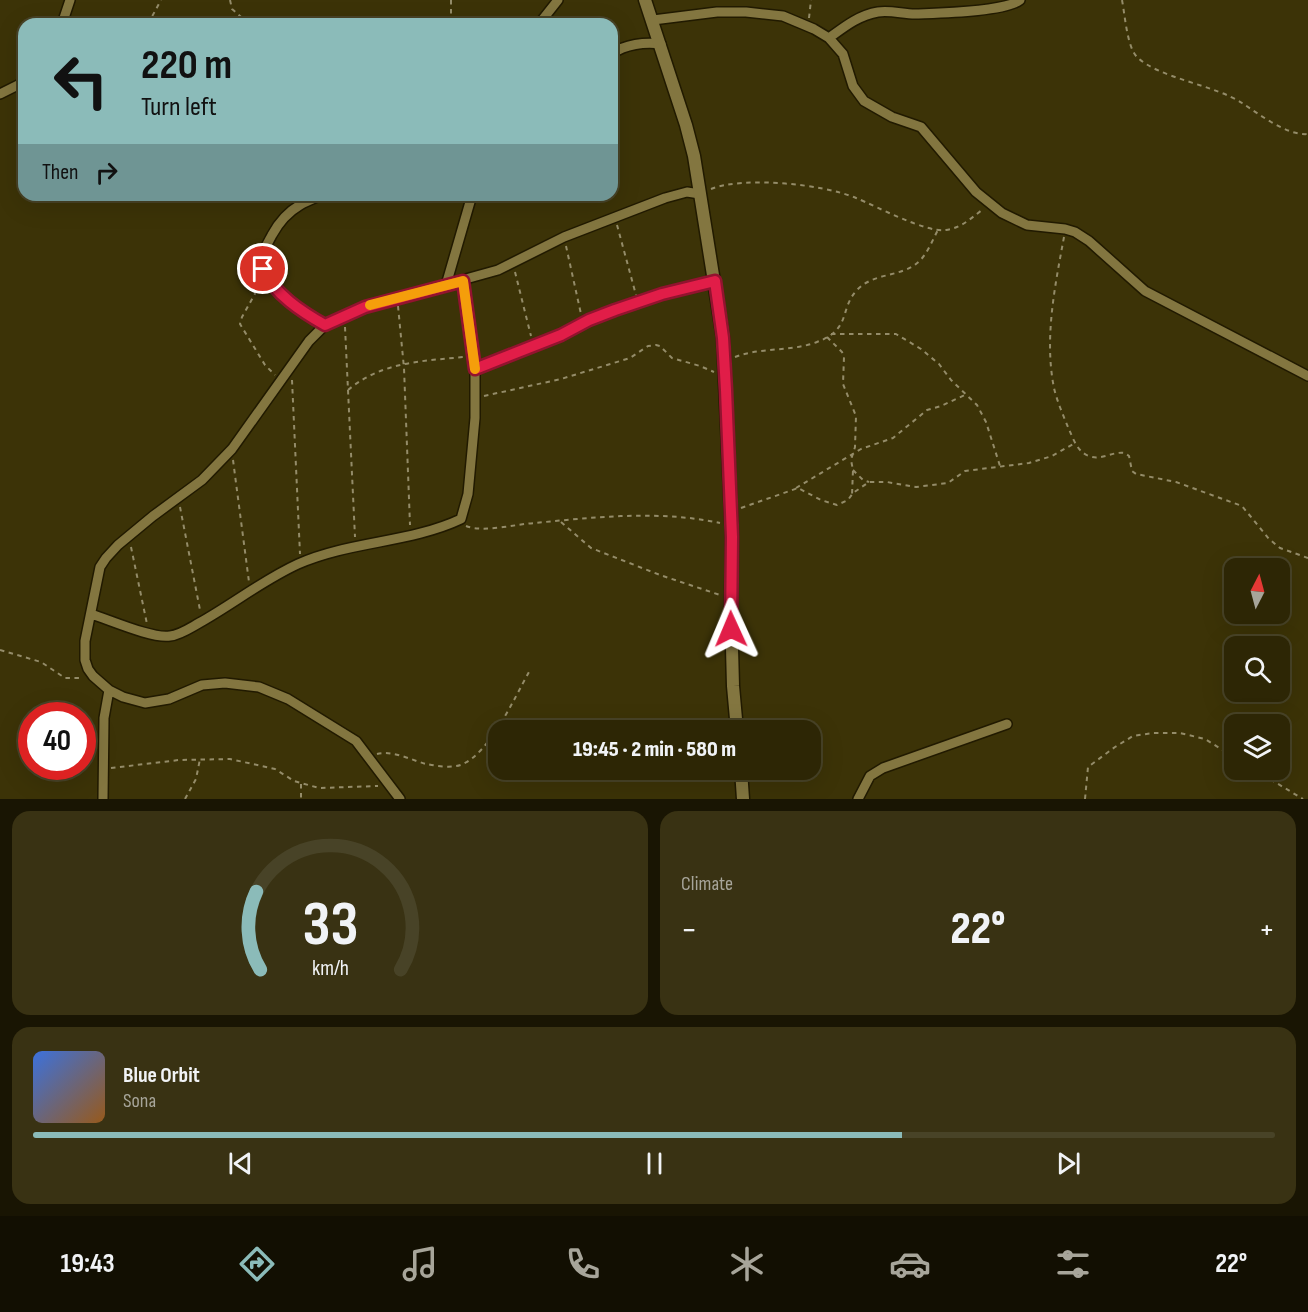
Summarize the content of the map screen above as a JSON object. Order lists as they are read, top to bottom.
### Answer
{
  "north": "top",
  "page": {
    "turn": ["220 m", "Turn left"],
    "then": "Then",
    "limit": "40",
    "trip": "19:45 · 2 min · 580 m",
    "tile": "Climate",
    "heat": ["−", "22°", "+"],
    "song": ["Blue Orbit", "Sona"],
    "tabs": ["19:43", "22°"],
    "gauge": ["33", "km/h"]
  }
}
